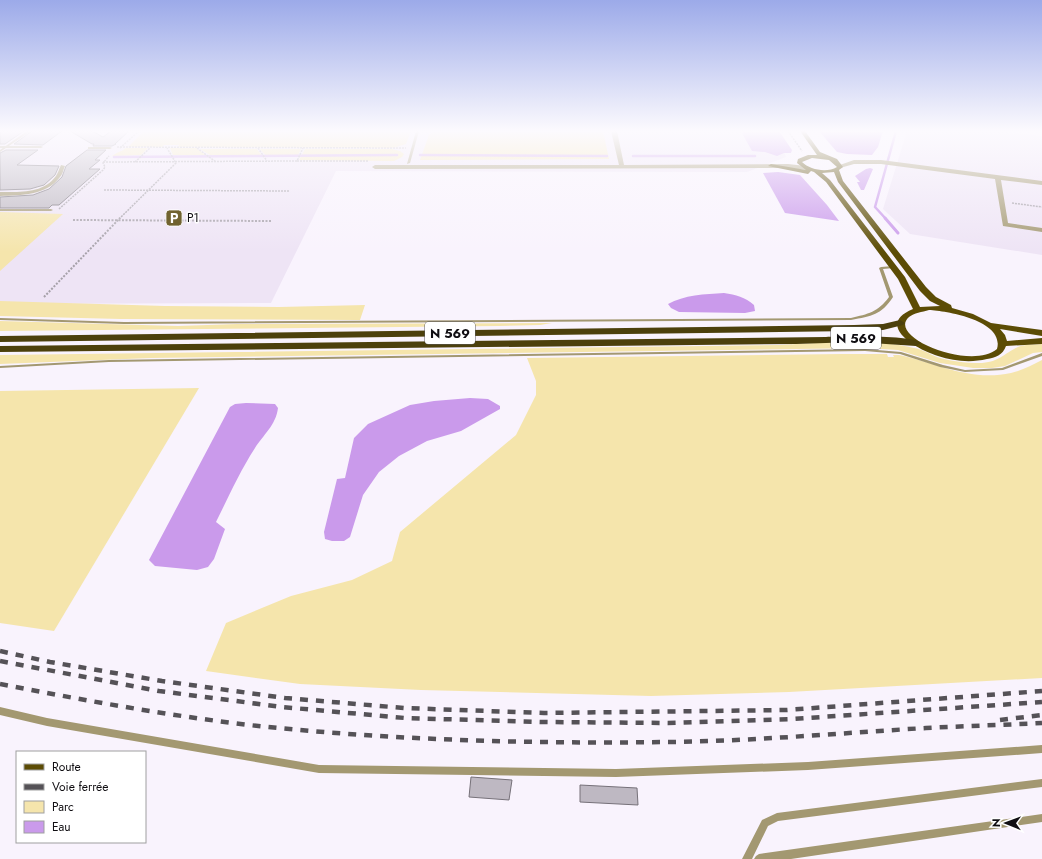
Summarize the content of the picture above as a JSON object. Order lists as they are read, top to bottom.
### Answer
{
  "streets": {
    "highway": ["N 569"]
  },
  "places": {
    "parking": ["P1"]
  },
  "legend": [
    "Route",
    "Voie ferrée",
    "Parc",
    "Eau"
  ],
  "north": "left"
}
